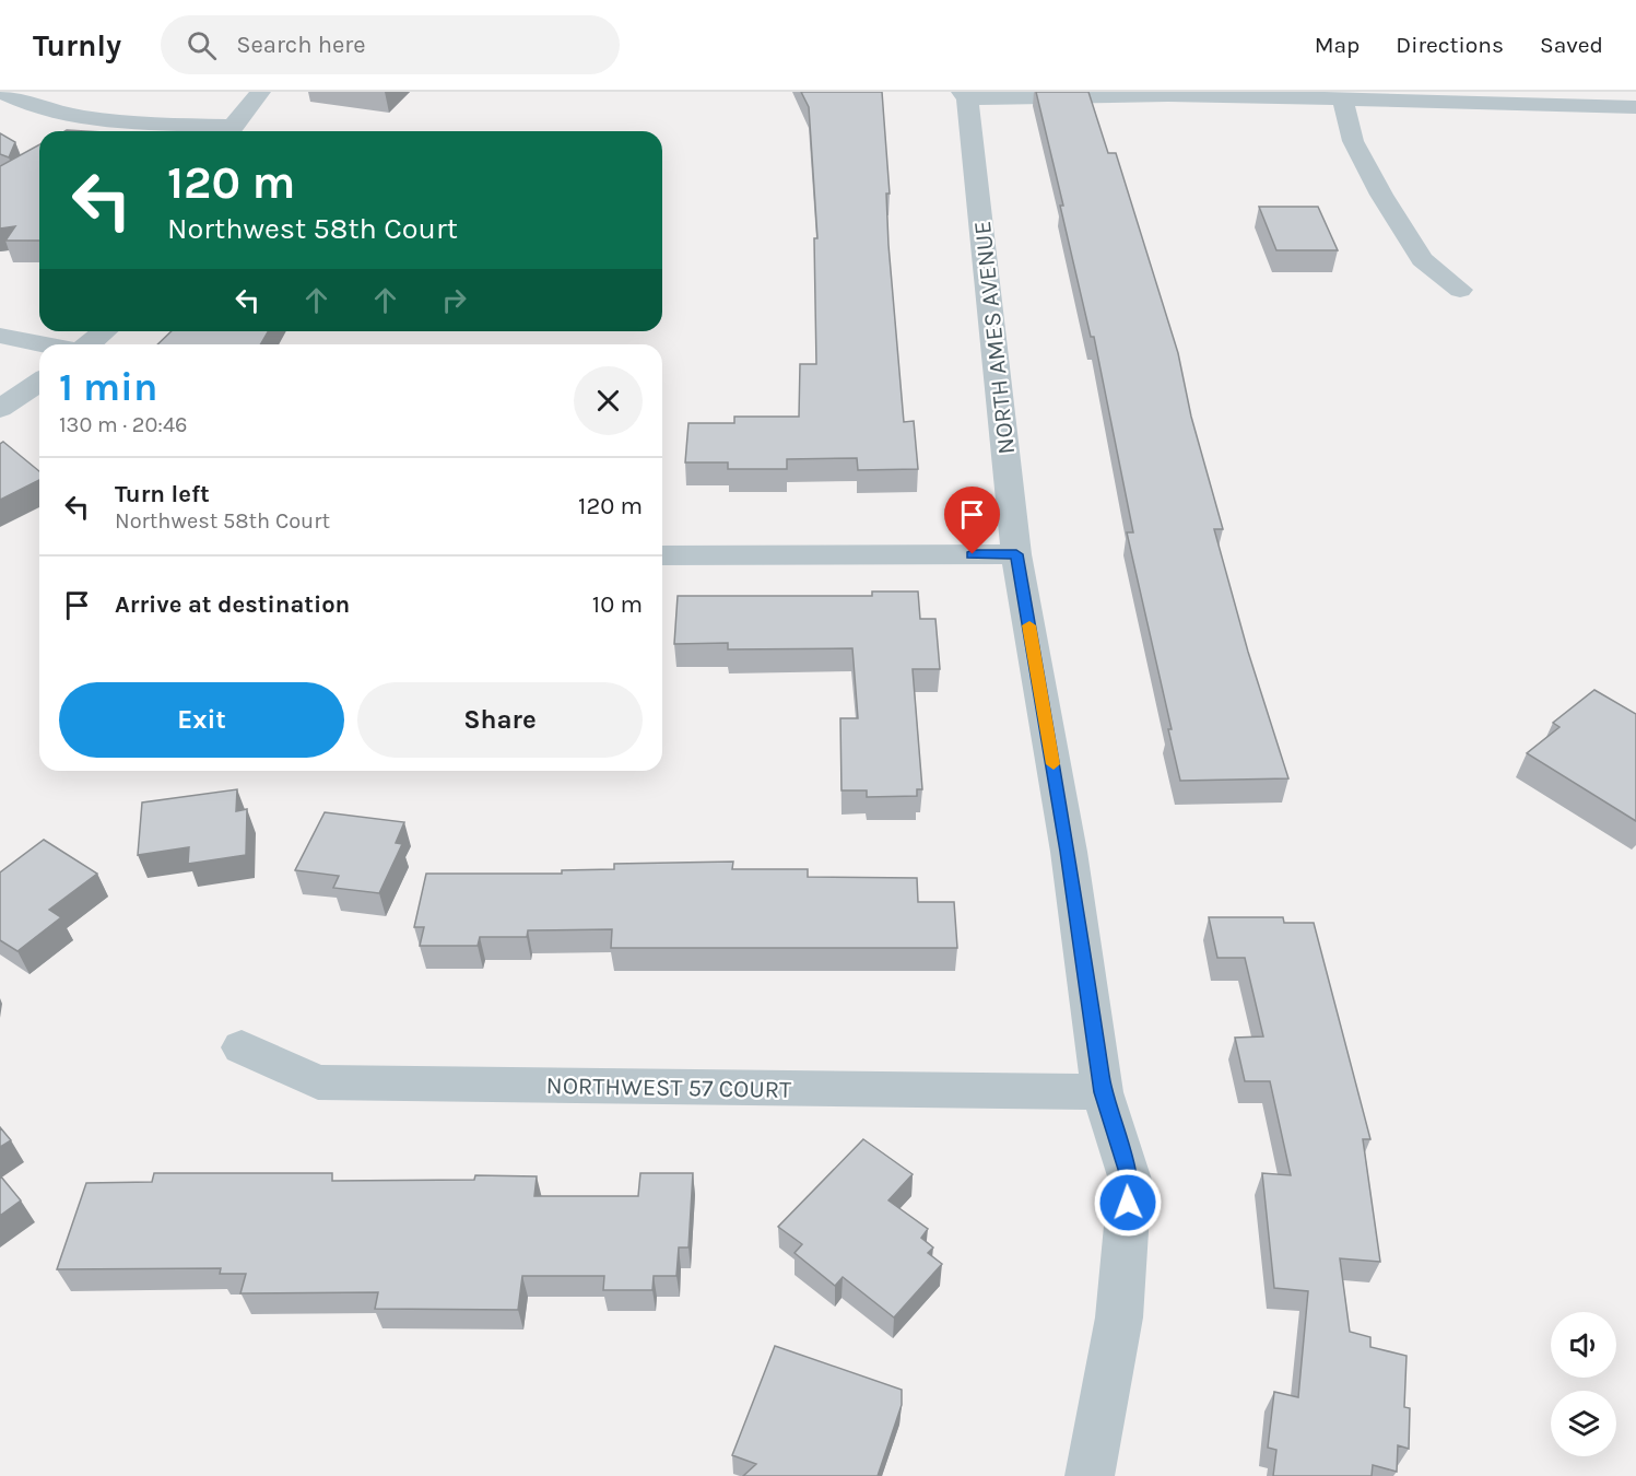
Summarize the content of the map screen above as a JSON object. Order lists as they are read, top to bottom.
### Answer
{
  "streets": {
    "street": ["NORTH AMES AVENUE", "NORTHWEST 57 COURT"]
  },
  "crossings": [
    ["NORTH AMES AVENUE", "NORTHWEST 57 COURT"]
  ],
  "page": {
    "header": "Turnly",
    "search": "Search here",
    "nav": ["Map", "Directions", "Saved"],
    "turn": ["120 m", "Northwest 58th Court"],
    "heading": ["1 min", "130 m · 20:46"],
    "list": [
      {
        "name": "Turn left",
        "note": "Northwest 58th Court",
        "value": "120 m"
      },
      {
        "name": "Arrive at destination",
        "value": "10 m"
      }
    ],
    "buttons": ["Exit", "Share"]
  }
}
